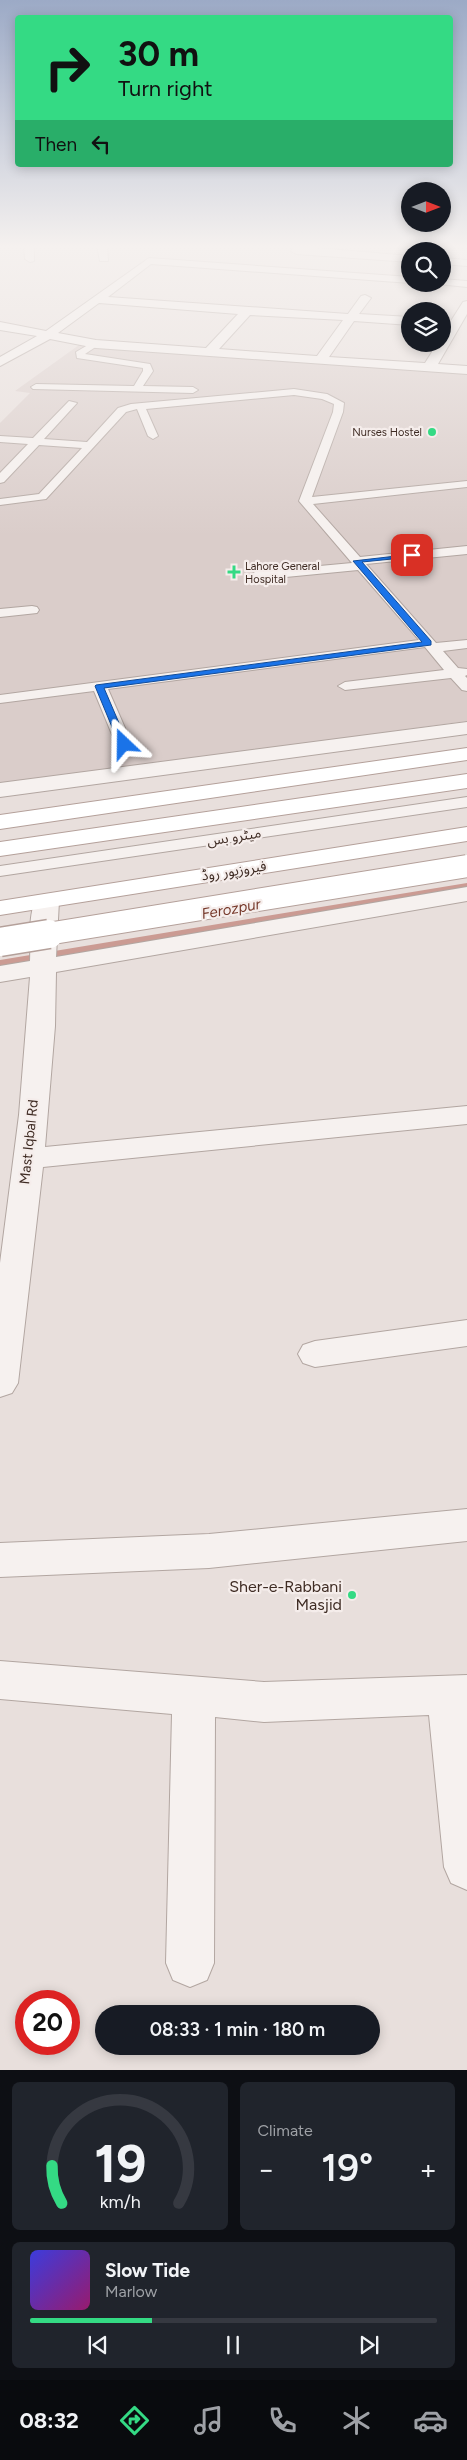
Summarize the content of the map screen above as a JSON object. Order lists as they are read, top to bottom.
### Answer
{
  "streets": {
    "main road": ["فیروزپور روڈ"],
    "street": ["Mast Iqbal Rd"],
    "lane": ["میٹرو بس"]
  },
  "crossings": [
    ["فیروزپور روڈ", "Mast Iqbal Rd"]
  ],
  "water": ["Ferozpur"],
  "places": {
    "other": ["Nurses Hostel", "Sher-e-Rabbani Masjid"],
    "health": ["Lahore General Hospital"]
  },
  "north": "right",
  "page": {
    "turn": ["30 m", "Turn right"],
    "then": "Then",
    "limit": "20",
    "trip": "08:33 · 1 min · 180 m",
    "tile": "Climate",
    "heat": ["−", "19°", "+"],
    "song": ["Slow Tide", "Marlow"],
    "tabs": "08:32",
    "gauge": ["19", "km/h"]
  }
}
